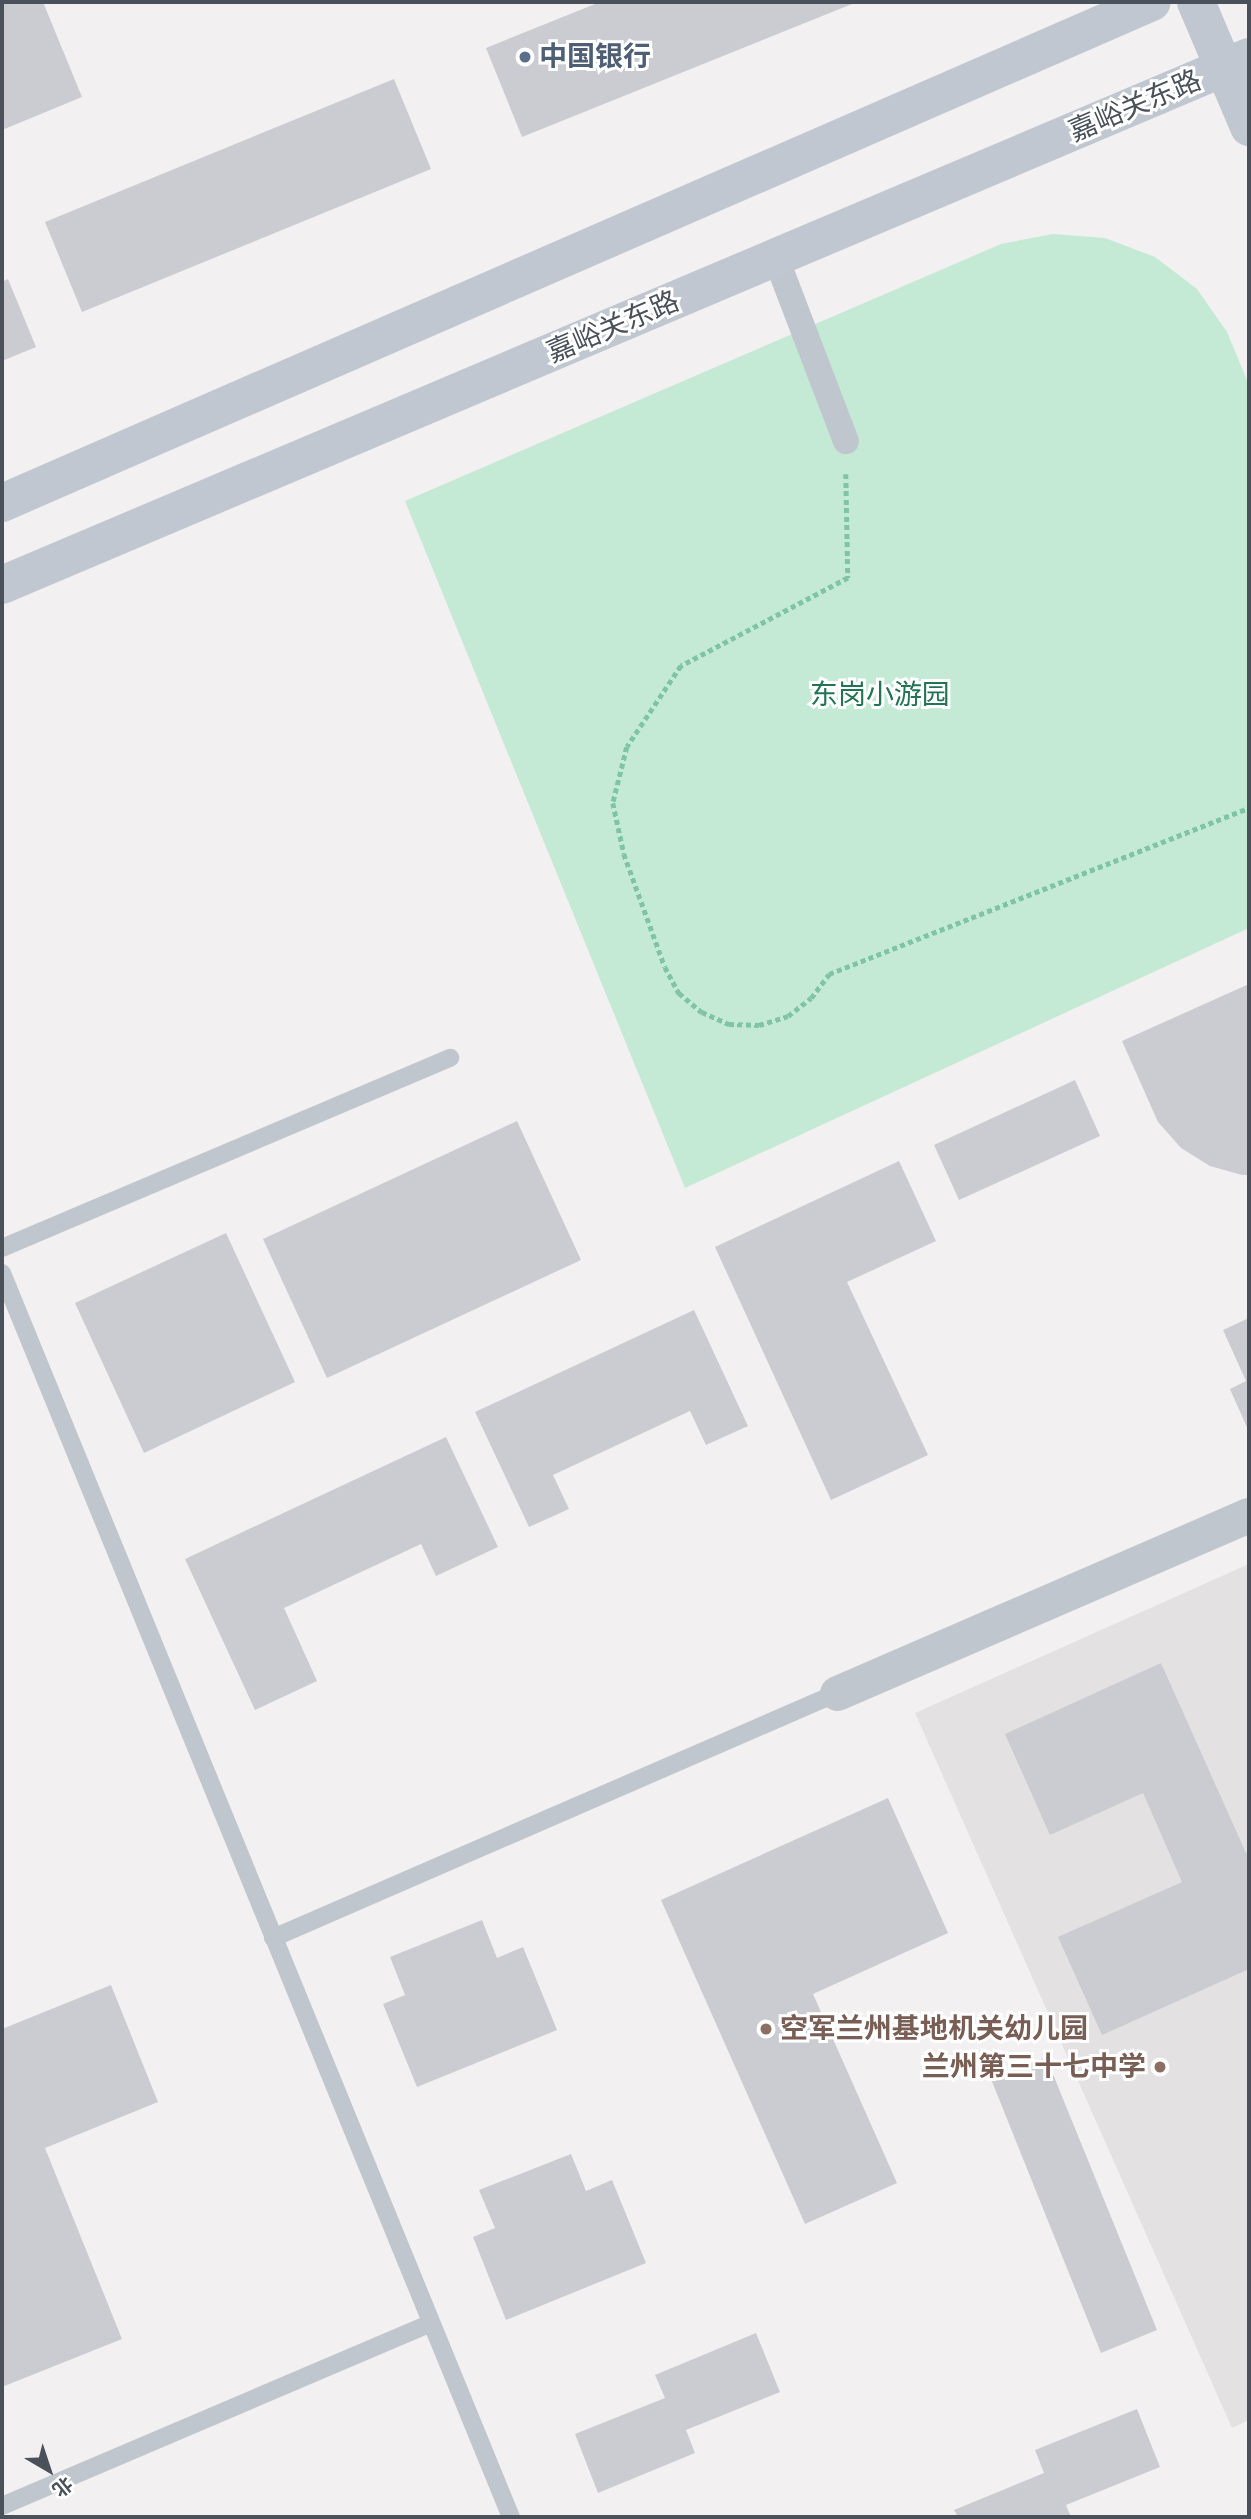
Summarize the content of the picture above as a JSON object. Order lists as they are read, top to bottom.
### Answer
{
  "streets": {
    "main road": ["嘉峪关东路"]
  },
  "parks": ["东岗小游园"],
  "places": ["中国银行", "空军兰州基地机关幼儿园", "兰州第三十七中学"],
  "north": "bottom right"
}
